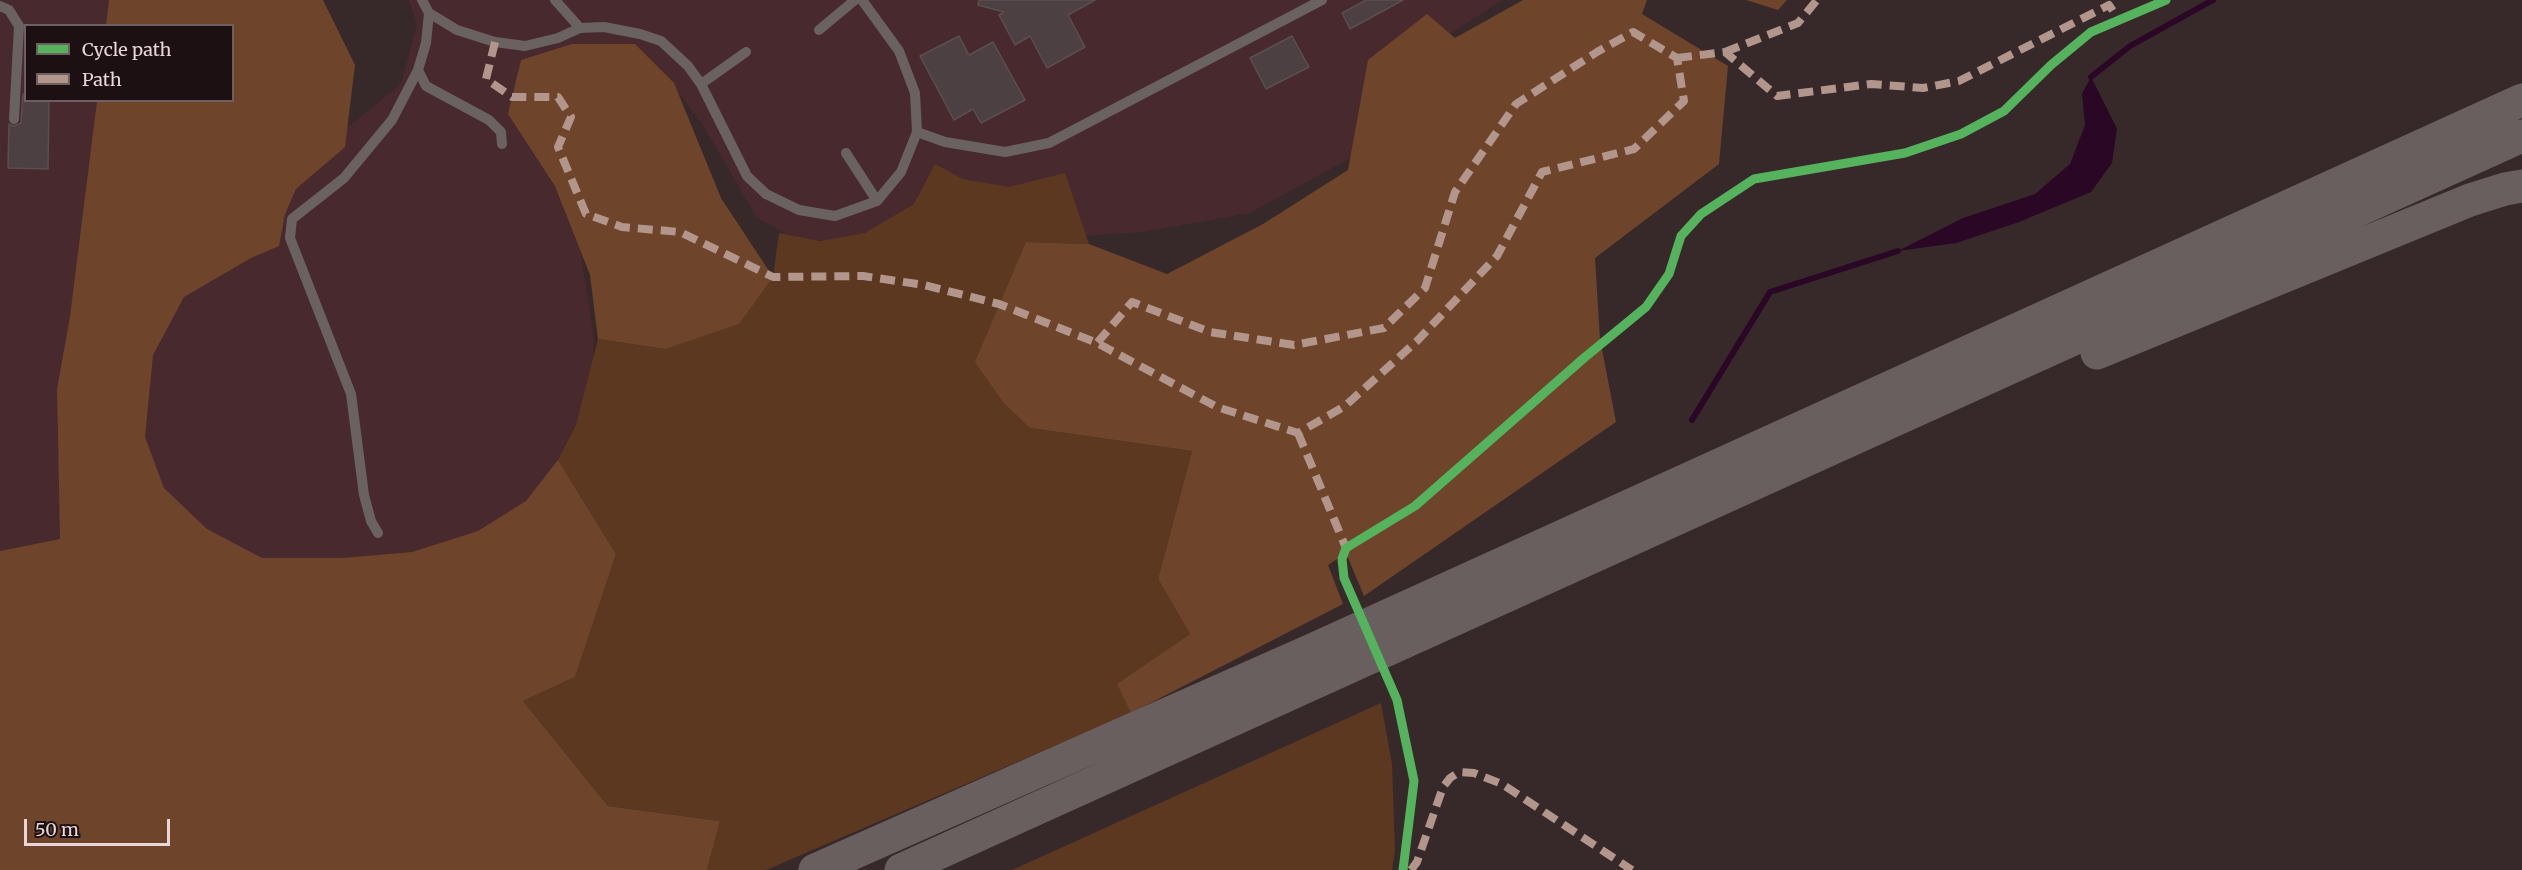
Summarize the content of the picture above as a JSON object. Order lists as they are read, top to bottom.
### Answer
{
  "legend": ["Cycle path", "Path"],
  "scale_bar": "50 m"
}
